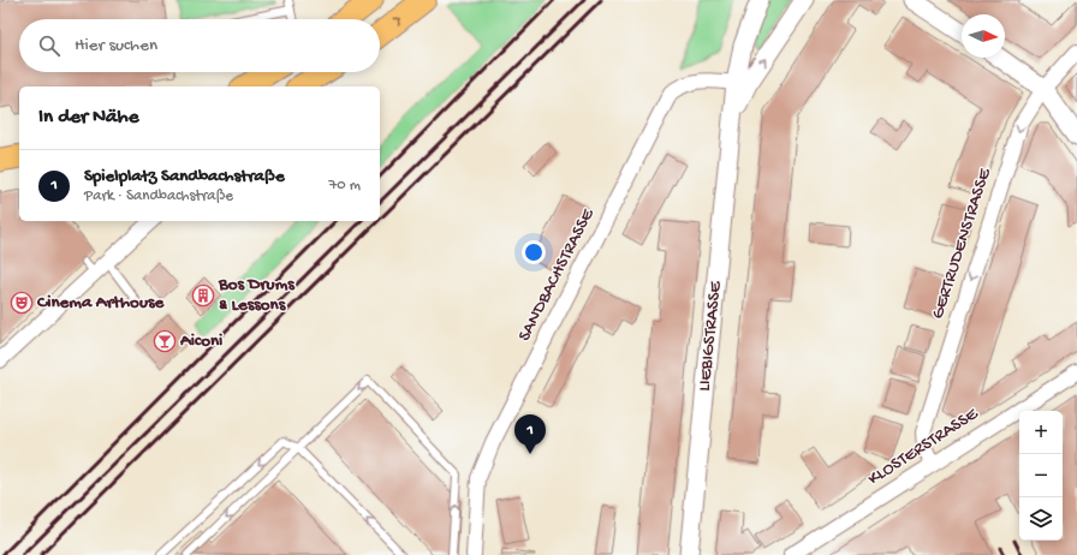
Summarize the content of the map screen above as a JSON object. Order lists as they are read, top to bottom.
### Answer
{
  "streets": {
    "street": [
      "GERTRUDENSTRASSE",
      "SANDBACHSTRASSE",
      "LIEBIGSTRASSE",
      "KLOSTERSTRASSE"
    ]
  },
  "crossings": [
    ["GERTRUDENSTRASSE", "KLOSTERSTRASSE"],
    ["SANDBACHSTRASSE", "LIEBIGSTRASSE"]
  ],
  "one_way": ["GERTRUDENSTRASSE"],
  "places": {
    "building": ["Bos Drums & Lessons"],
    "theatre": ["Cinema Arthouse"],
    "bar": ["Aiconi"]
  },
  "north": "right",
  "page": {
    "search": "Hier suchen",
    "heading": "In der Nähe",
    "list": [
      {
        "mark": "1",
        "name": "Spielplatz Sandbachstraße",
        "note": "Park · Sandbachstraße",
        "value": "70 m"
      }
    ],
    "map_buttons": ["+", "−"],
    "pins": "1"
  }
}
